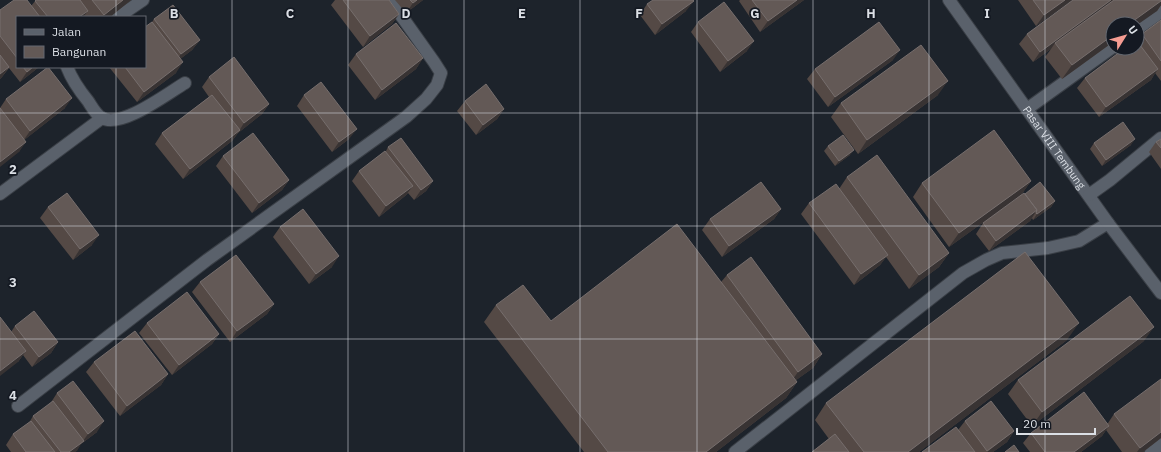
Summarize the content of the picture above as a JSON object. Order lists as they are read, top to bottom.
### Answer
{
  "streets": {
    "street": ["Pasar VIII Tembung"]
  },
  "legend": ["Jalan", "Bangunan"],
  "scale_bar": "20 m",
  "north": "top right",
  "grid": {
    "columns": [
      "B",
      "C",
      "D",
      "E",
      "F",
      "G",
      "H",
      "I"
    ],
    "rows": ["2", "3", "4"]
  }
}
